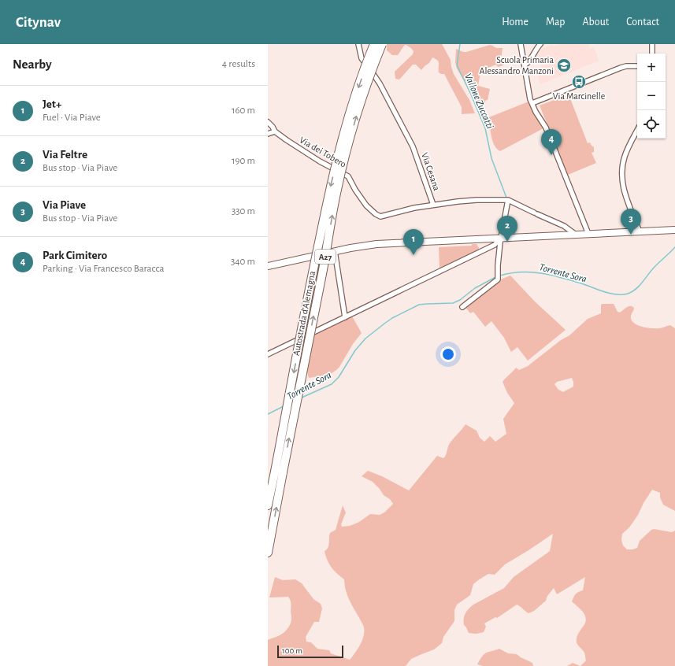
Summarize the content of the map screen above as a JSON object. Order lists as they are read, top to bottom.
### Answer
{
  "streets": {
    "highway": ["A27", "Autostrada d'Alemagna"],
    "street": ["Via dei Tobero", "Via Cesana"]
  },
  "crossings": [
    ["Via dei Tobero", "Via Cesana"]
  ],
  "water": ["Vallone Zuccatti", "Torrente Sora"],
  "places": {
    "school or university": ["Scuola Primaria Alessandro Manzoni"],
    "bus stop": ["Via Marcinelle"]
  },
  "scale_bar": "100 m",
  "page": {
    "header": "Citynav",
    "nav": [
      "Home",
      "Map",
      "About",
      "Contact"
    ],
    "heading": ["Nearby", "4 results"],
    "map_buttons": ["+", "−"],
    "list": [
      {
        "mark": "1",
        "name": "Jet+",
        "note": "Fuel · Via Piave",
        "value": "160 m"
      },
      {
        "mark": "2",
        "name": "Via Feltre",
        "note": "Bus stop · Via Piave",
        "value": "190 m"
      },
      {
        "mark": "3",
        "name": "Via Piave",
        "note": "Bus stop · Via Piave",
        "value": "330 m"
      },
      {
        "mark": "4",
        "name": "Park Cimitero",
        "note": "Parking · Via Francesco Baracca",
        "value": "340 m"
      }
    ],
    "pins": [
      "4",
      "3",
      "2",
      "1"
    ],
    "scale": "100 m"
  }
}
